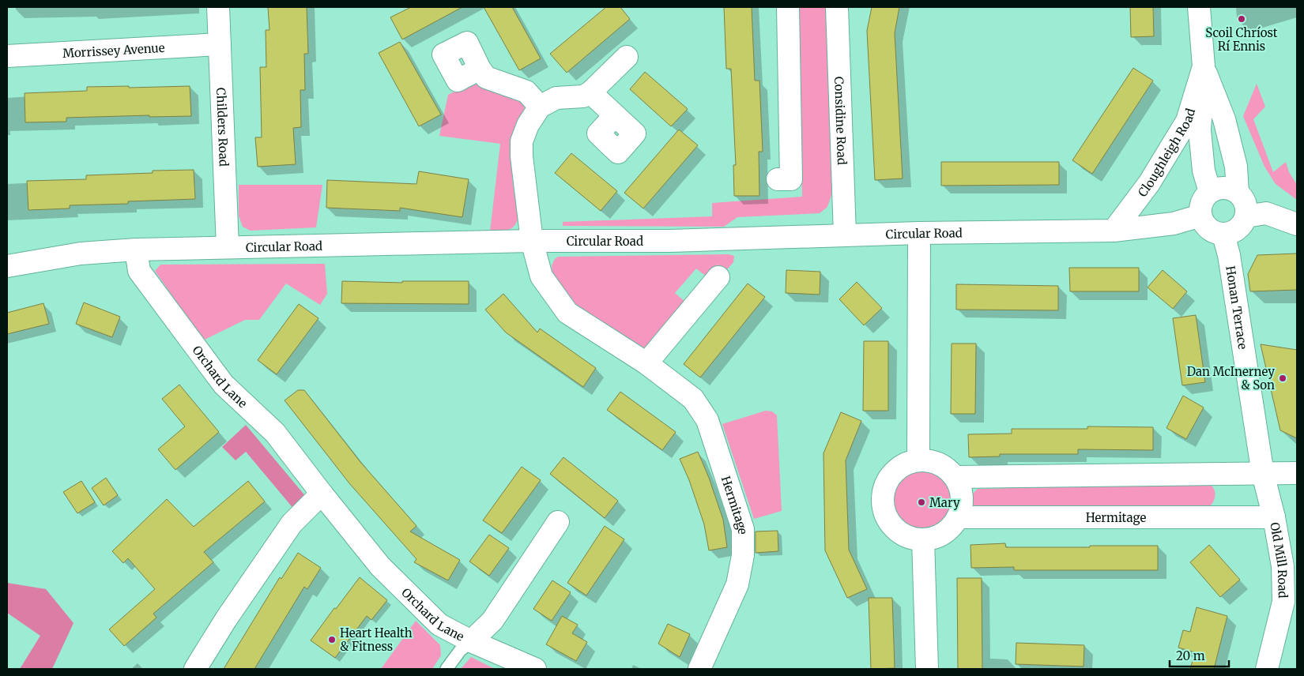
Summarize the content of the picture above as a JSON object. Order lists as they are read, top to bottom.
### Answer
{
  "streets": {
    "street": [
      "Morrissey Avenue",
      "Considine Road",
      "Childers Road",
      "Cloughleigh Road",
      "Circular Road",
      "Honan Terrace",
      "Orchard Lane",
      "Hermitage",
      "Old Mill Road"
    ]
  },
  "crossings": [
    ["Morrissey Avenue", "Childers Road"],
    ["Considine Road", "Circular Road"],
    ["Childers Road", "Circular Road"],
    ["Cloughleigh Road", "Circular Road"],
    ["Cloughleigh Road", "Honan Terrace"],
    ["Circular Road", "Honan Terrace"],
    ["Circular Road", "Orchard Lane"],
    ["Circular Road", "Hermitage"],
    ["Honan Terrace", "Old Mill Road"],
    ["Hermitage", "Old Mill Road"]
  ],
  "places": [
    "Scoil Chríost Rí Ennis",
    "Dan McInerney & Son",
    "Mary",
    "Heart Health & Fitness"
  ],
  "scale_bar": "20 m"
}
